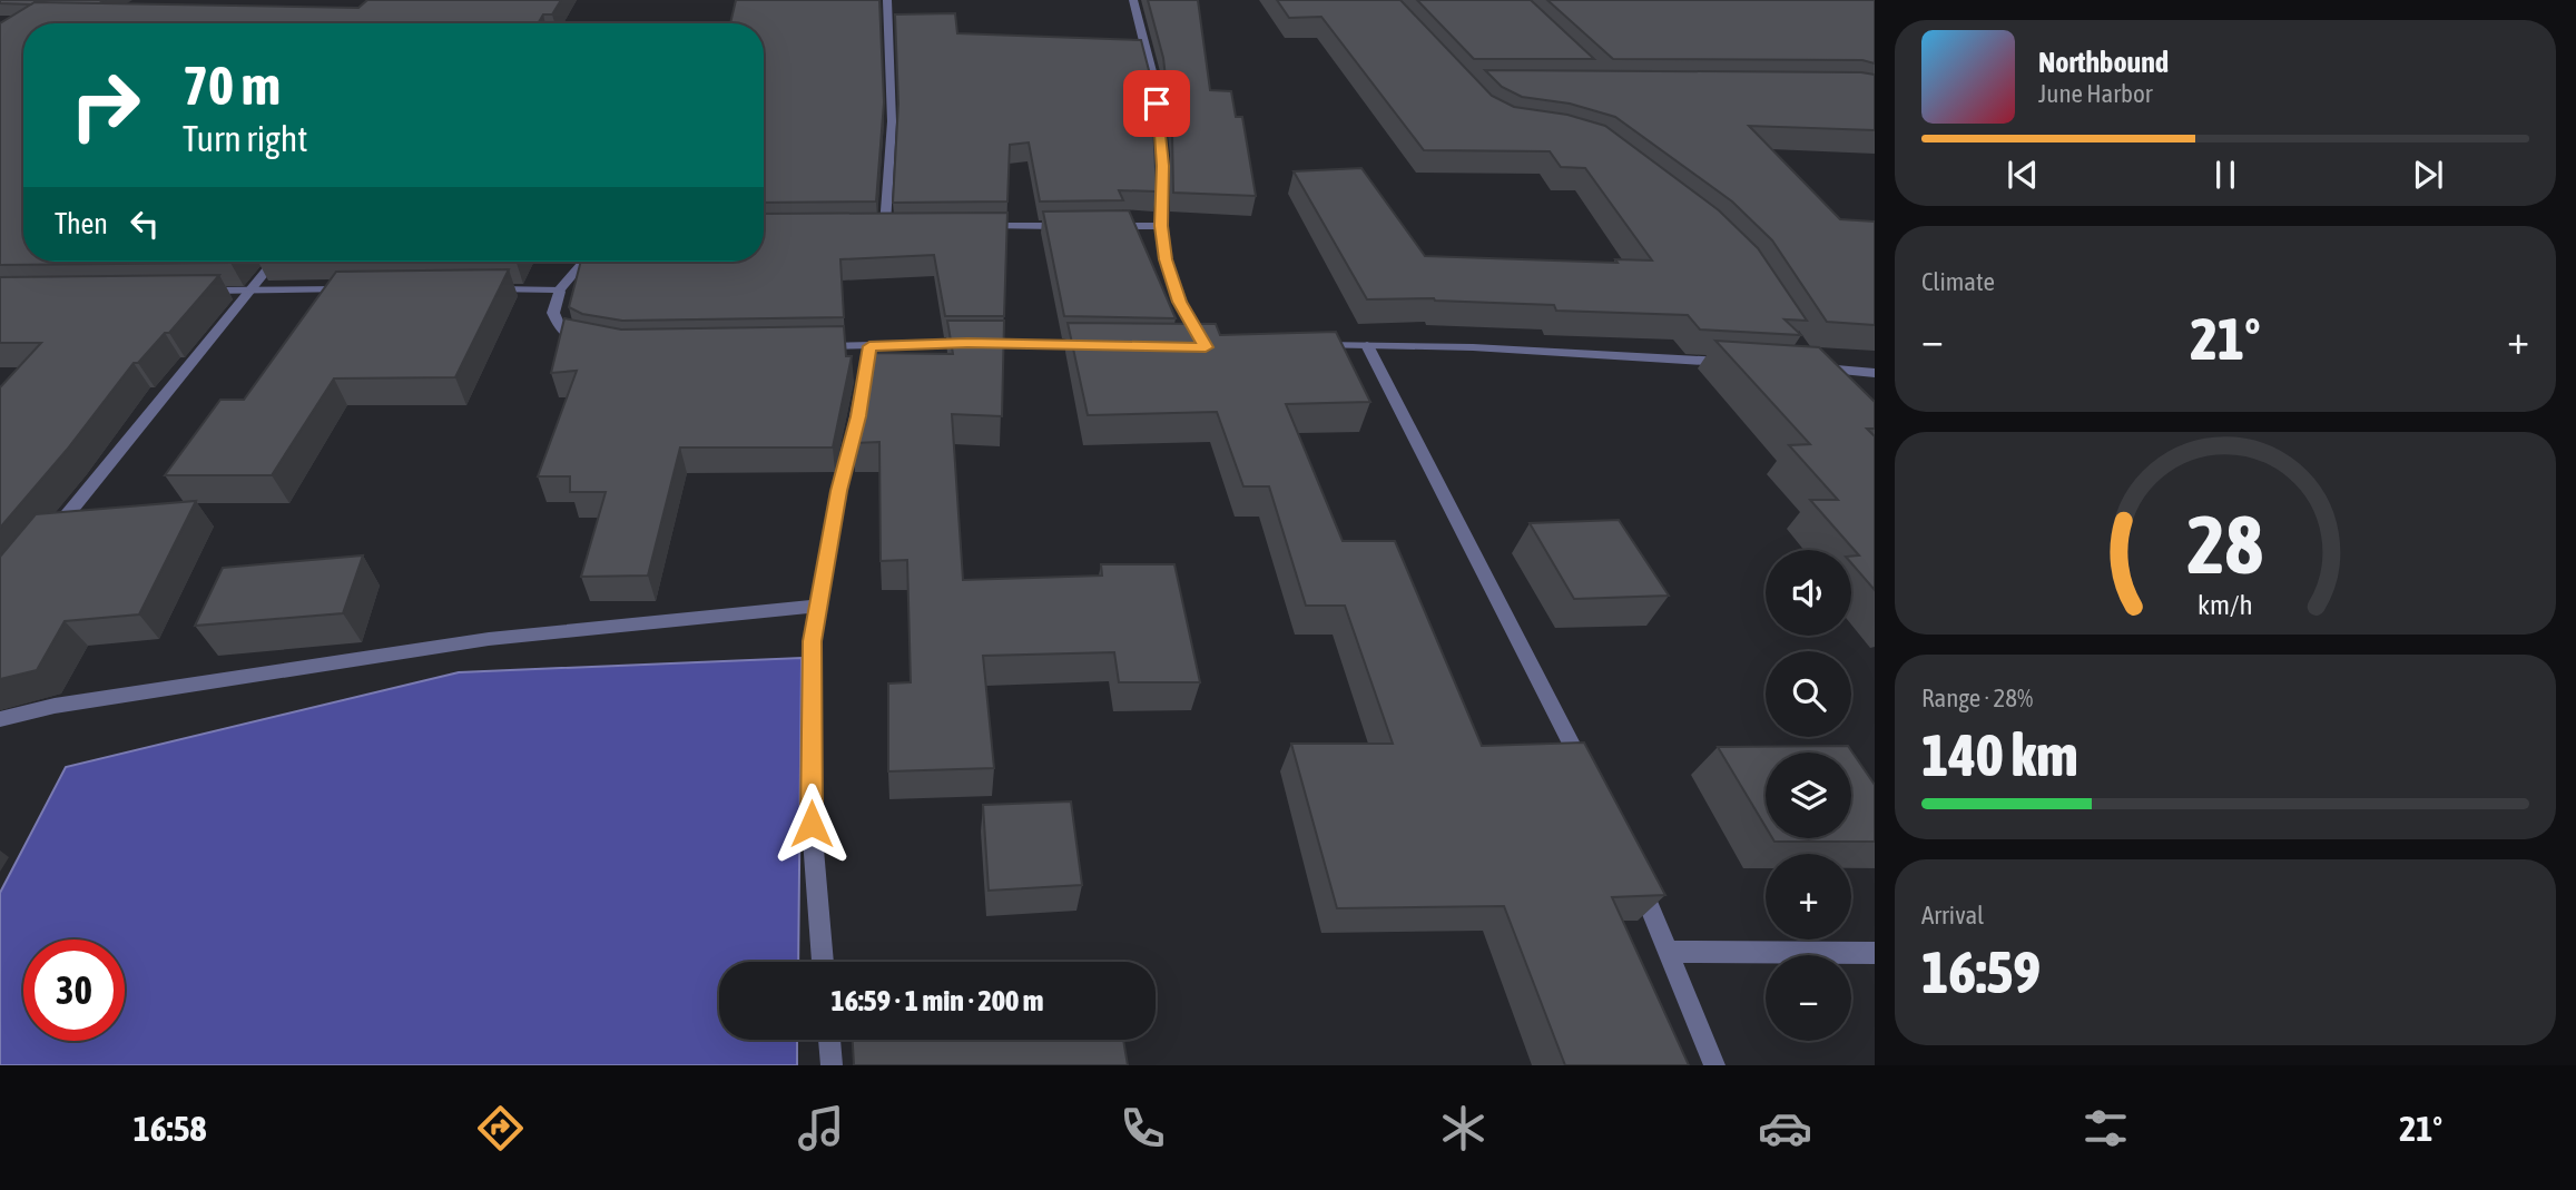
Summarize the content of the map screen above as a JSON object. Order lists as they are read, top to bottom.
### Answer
{
  "page": {
    "turn": ["70 m", "Turn right"],
    "song": ["Northbound", "June Harbor"],
    "then": "Then",
    "tile": [
      "Climate",
      ["Range · 28%", "140 km"],
      ["Arrival", "16:59"]
    ],
    "heat": ["−", "21°", "+"],
    "map_buttons": ["+", "−"],
    "limit": "30",
    "trip": "16:59 · 1 min · 200 m",
    "tabs": ["16:58", "21°"],
    "gauge": ["28", "km/h"]
  }
}
